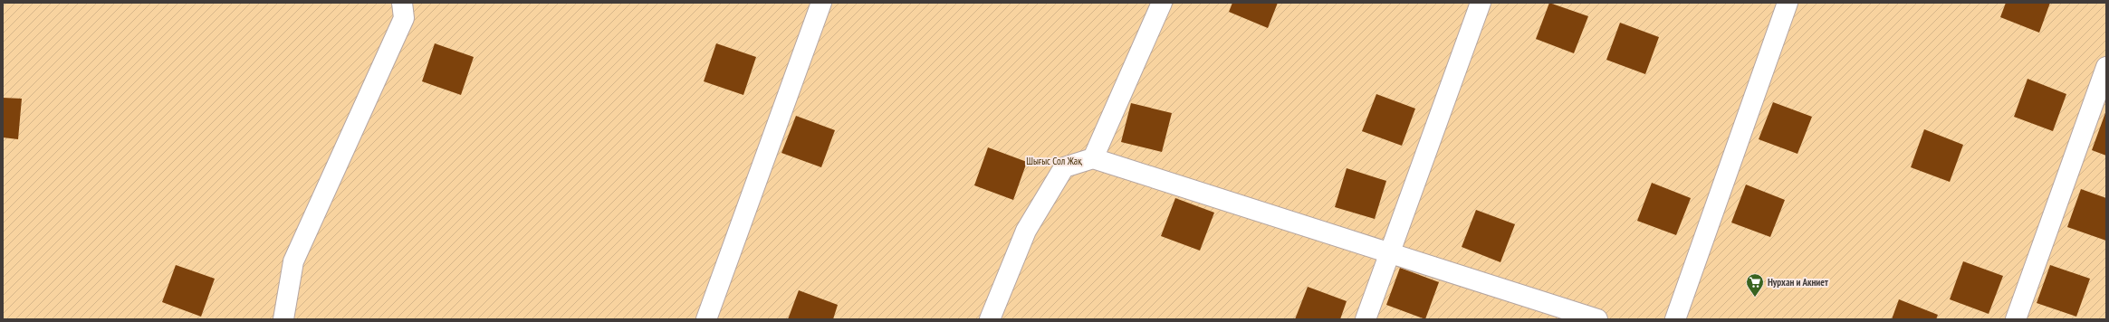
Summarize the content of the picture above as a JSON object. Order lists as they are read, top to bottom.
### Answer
{
  "parks": ["Шығыс Сол Жақ"],
  "places": {
    "supermarket": ["Нурхан и Акниет"]
  }
}
